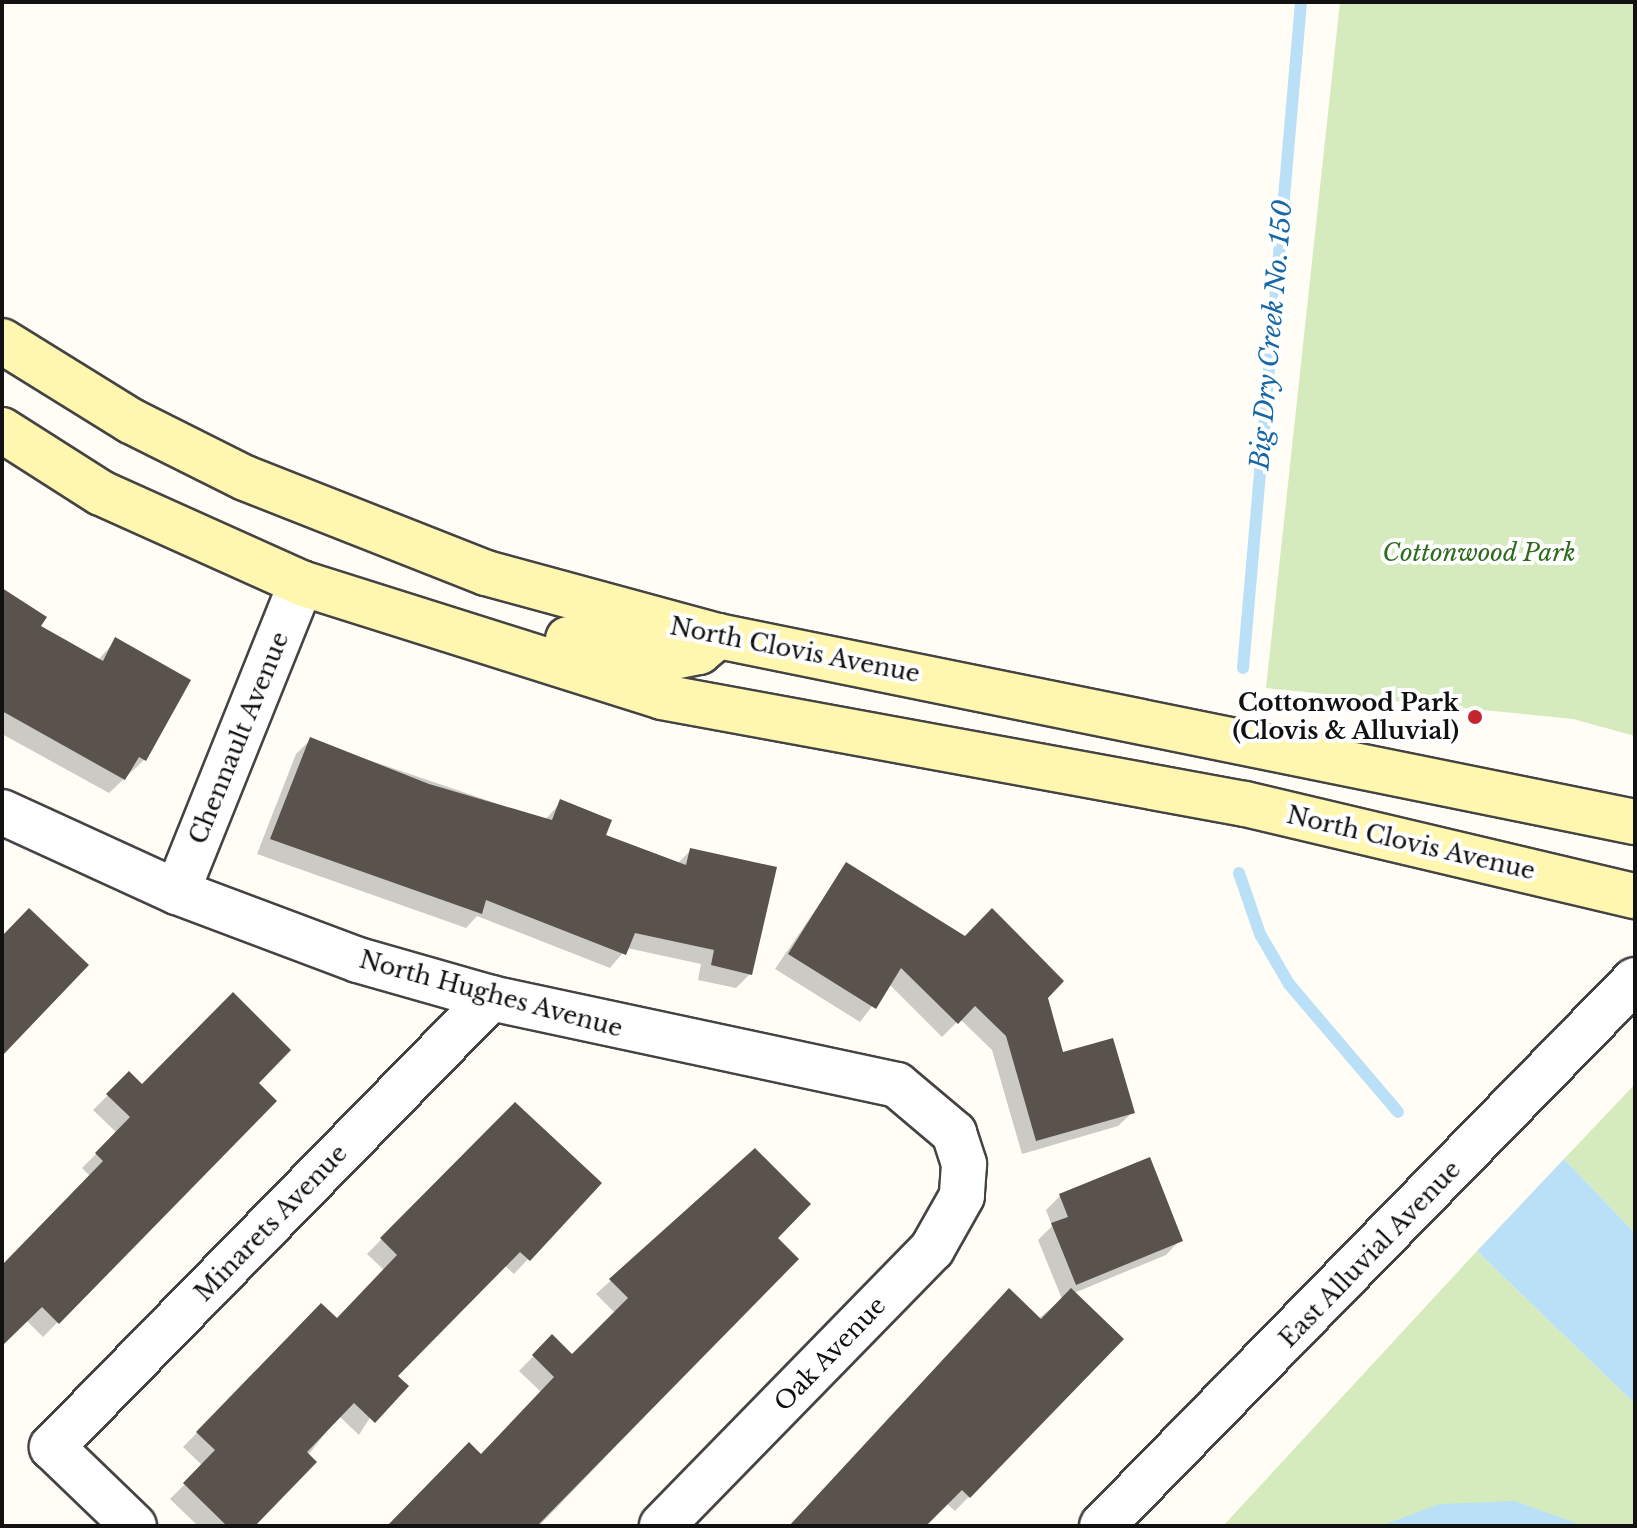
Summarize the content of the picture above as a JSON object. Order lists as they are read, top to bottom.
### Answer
{
  "streets": {
    "main road": ["North Clovis Avenue"],
    "street": [
      "Chennault Avenue",
      "North Hughes Avenue",
      "Minarets Avenue",
      "East Alluvial Avenue",
      "Oak Avenue"
    ]
  },
  "crossings": [
    ["North Clovis Avenue", "Chennault Avenue"],
    ["Chennault Avenue", "North Hughes Avenue"],
    ["North Hughes Avenue", "Minarets Avenue"],
    ["North Hughes Avenue", "Oak Avenue"]
  ],
  "water": ["Big Dry Creek No. 150"],
  "parks": ["Cottonwood Park"],
  "places": ["Cottonwood Park (Clovis & Alluvial)"]
}
